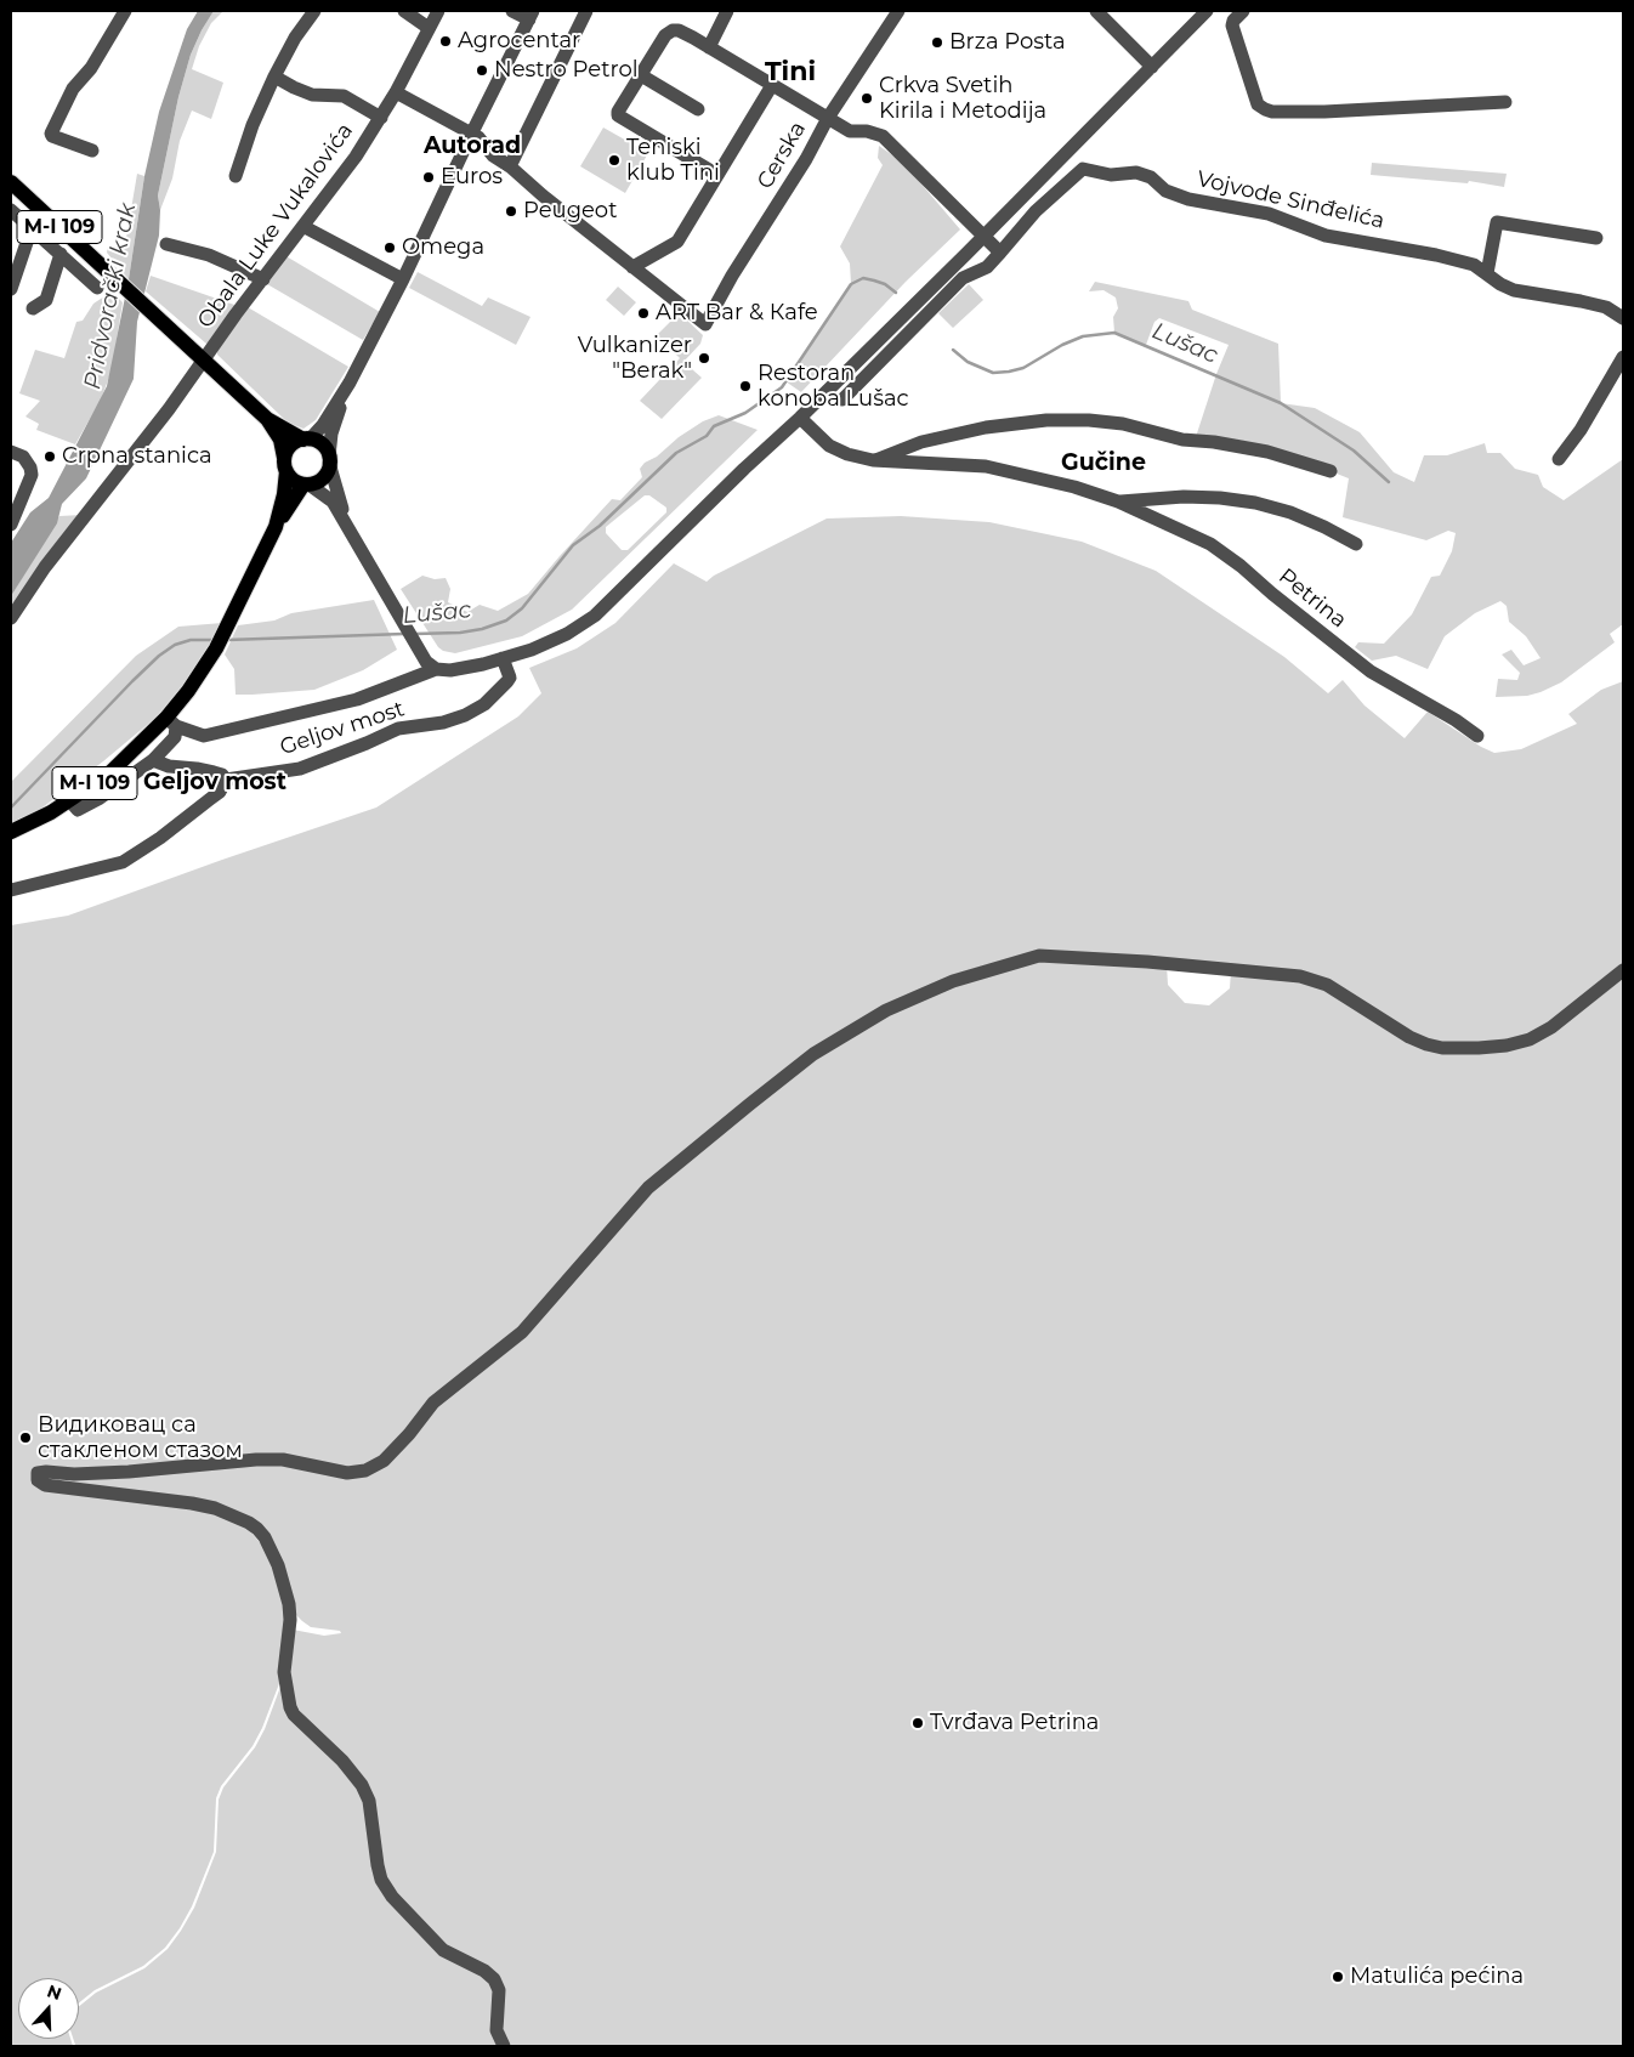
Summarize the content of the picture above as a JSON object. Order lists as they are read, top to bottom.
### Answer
{
  "streets": {
    "main road": ["M-I 109"],
    "street": [
      "Cerska",
      "Vojvode Sinđelića",
      "Obala Luke Vukalovića",
      "Petrina",
      "Geljov most"
    ]
  },
  "crossings": [
    ["Obala Luke Vukalovića", "M-I 109"]
  ],
  "districts": [
    "Tini",
    "Autorad",
    "Gučine",
    "Geljov most"
  ],
  "water": ["Pridvorački krak", "Lušac"],
  "places": [
    "Agrocentar",
    "Brza Posta",
    "Nestro Petrol",
    "Crkva Svetih Kirila i Metodija",
    "Teniski klub Tini",
    "Euros",
    "Peugeot",
    "Omega",
    "ART Bar & Кafe",
    "Vulkanizer \"Berak\"",
    "Restoran konoba Lušac",
    "Crpna stanica",
    "Видиковац са стакленом стазом",
    "Tvrđava Petrina",
    "Matulića pećina"
  ],
  "north": "top"
}
